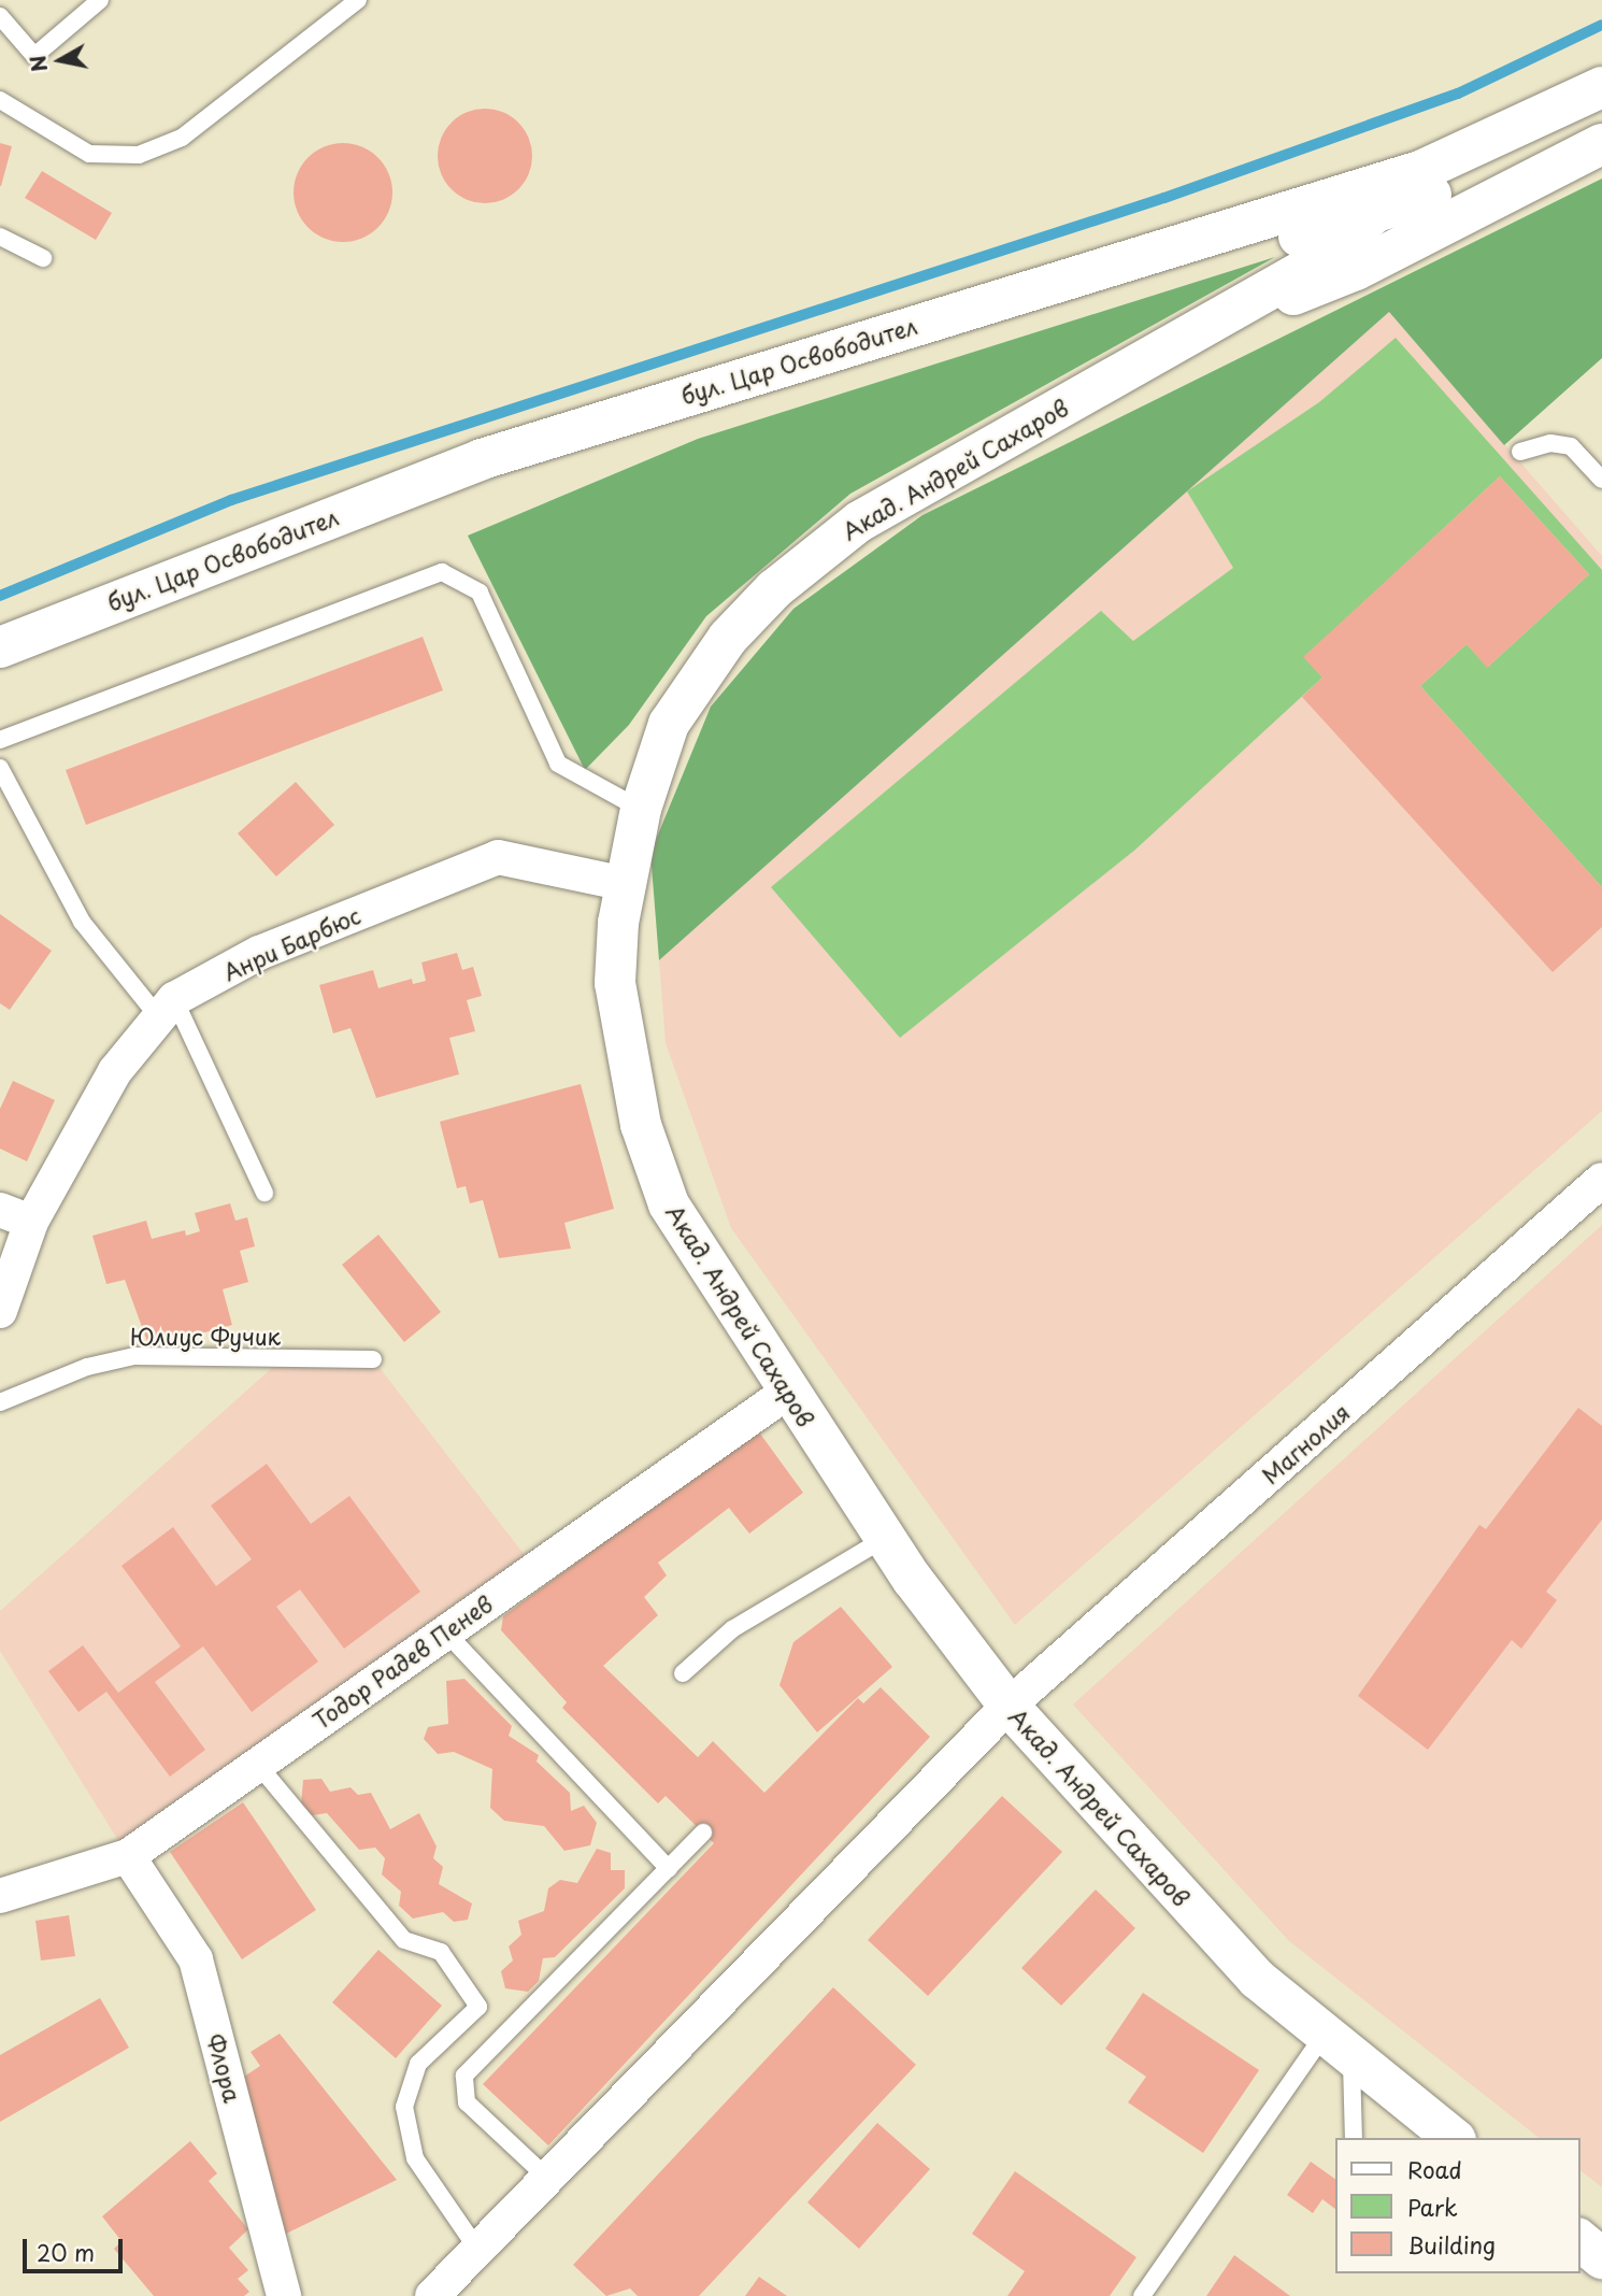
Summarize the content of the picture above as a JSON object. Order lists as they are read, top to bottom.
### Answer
{
  "streets": {
    "main road": ["бул. Цар Освободител", "Акад. Андрей Сахаров"],
    "street": [
      "Анри Барбюс",
      "Магнолия",
      "Тодор Радев Пенев",
      "Флора"
    ],
    "lane": ["Юлиус Фучик"]
  },
  "crossings": [
    ["Акад. Андрей Сахаров", "Анри Барбюс"],
    ["Акад. Андрей Сахаров", "Магнолия"],
    ["Акад. Андрей Сахаров", "Тодор Радев Пенев"],
    ["Тодор Радев Пенев", "Флора"]
  ],
  "legend": ["Road", "Park", "Building"],
  "scale_bar": "20 m",
  "north": "left"
}
